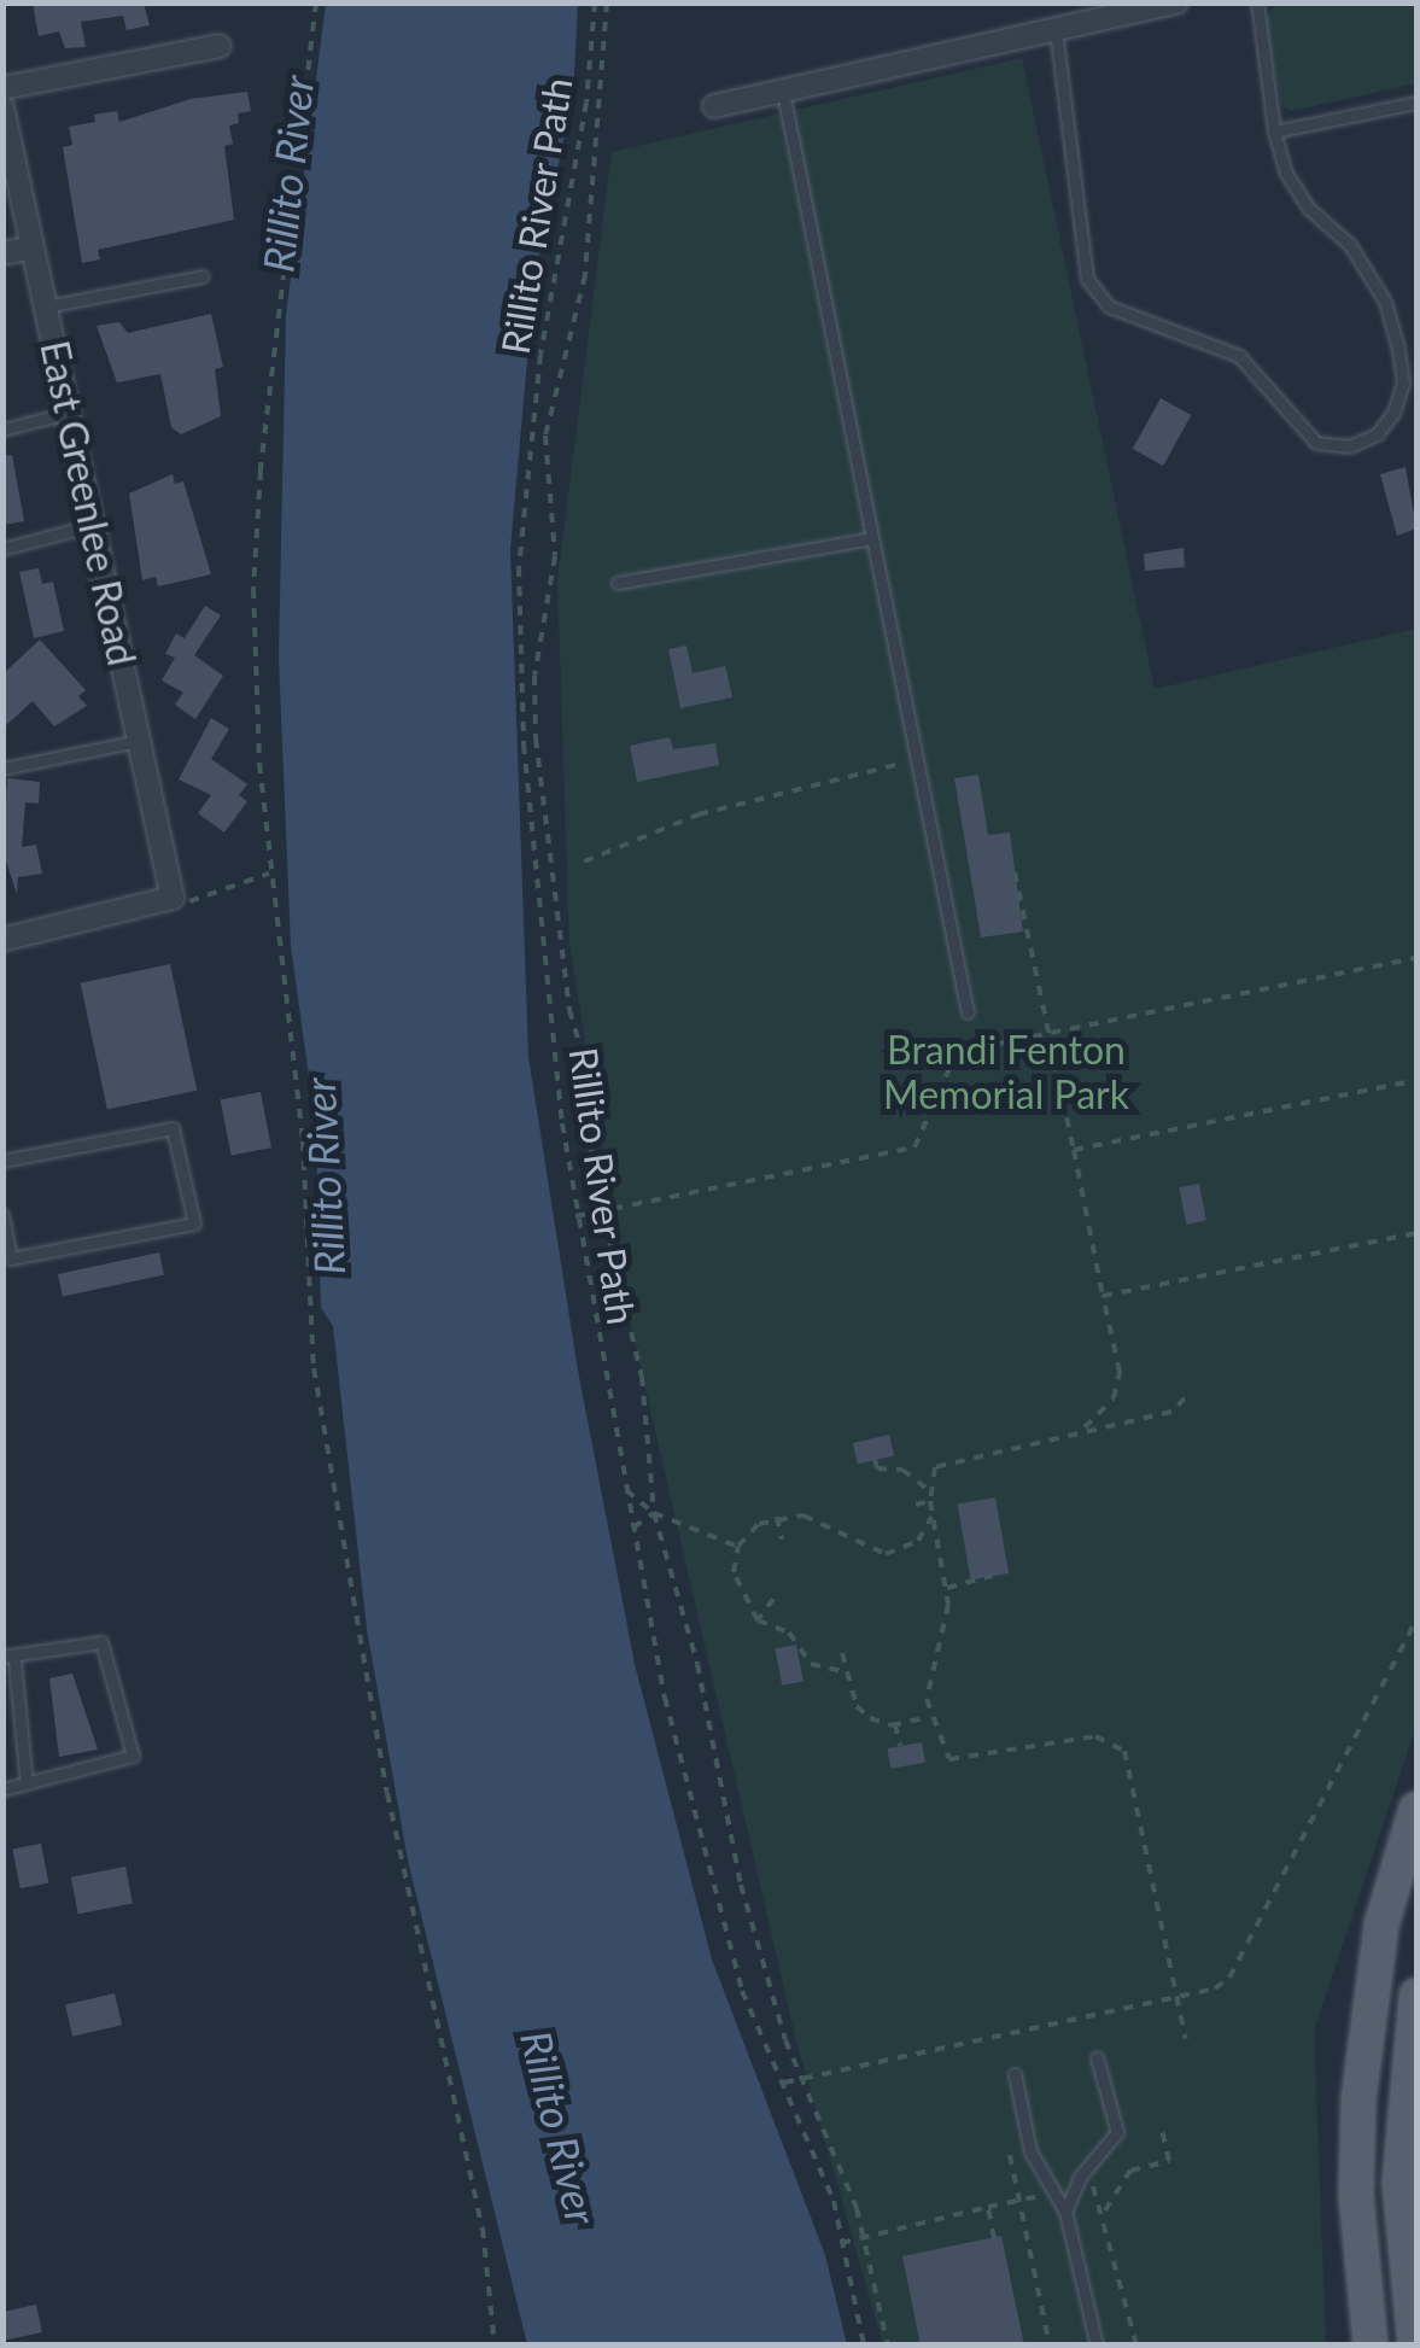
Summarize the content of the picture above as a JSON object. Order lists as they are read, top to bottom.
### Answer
{
  "streets": {
    "street": ["East Greenlee Road"],
    "path": ["Rillito River Path"]
  },
  "water": ["Rillito River"],
  "parks": ["Brandi Fenton Memorial Park"]
}
